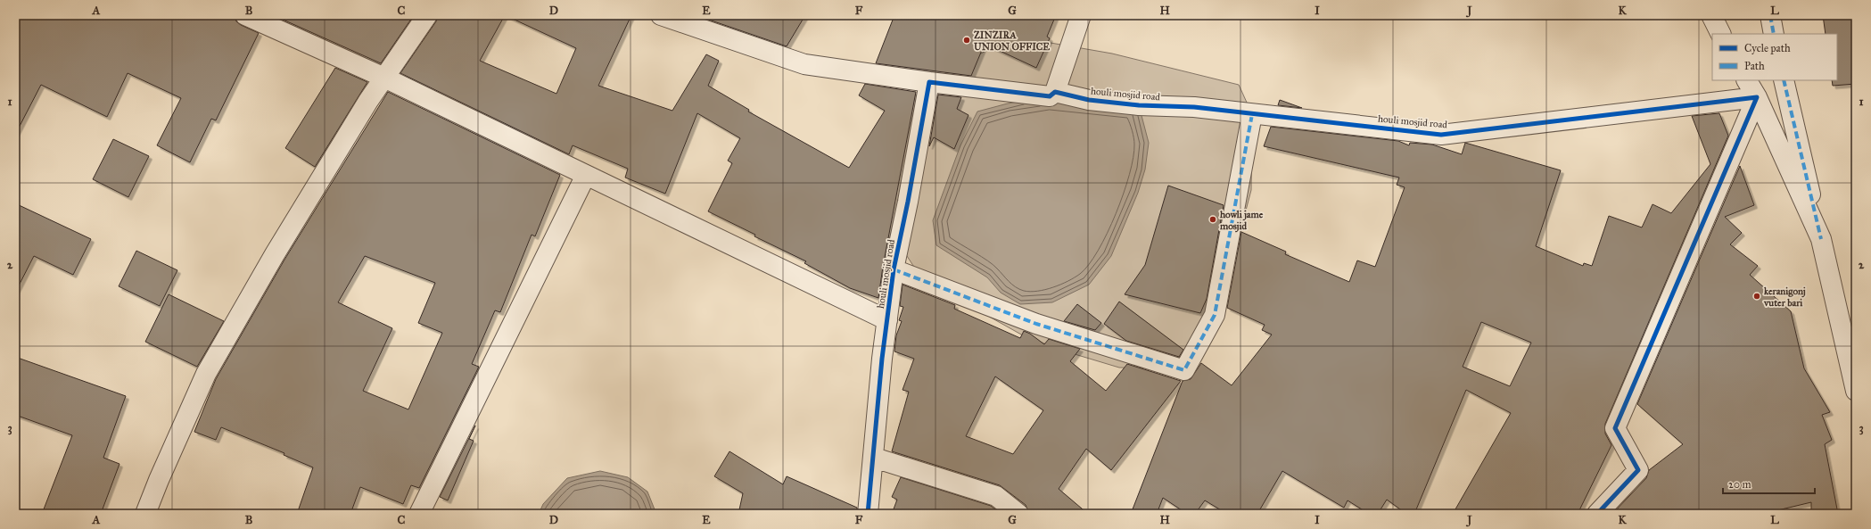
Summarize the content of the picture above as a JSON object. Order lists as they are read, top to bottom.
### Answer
{
  "streets": {
    "street": ["houli mosjid road"]
  },
  "places": ["ZINZIRA UNION OFFICE", "howli jame mosjid", "keranigonj vuter bari"],
  "legend": ["Cycle path", "Path"],
  "scale_bar": "20 m",
  "grid": {
    "columns": [
      "A",
      "B",
      "C",
      "D",
      "E",
      "F",
      "G",
      "H",
      "I",
      "J",
      "K",
      "L"
    ],
    "rows": ["1", "2", "3"]
  }
}
